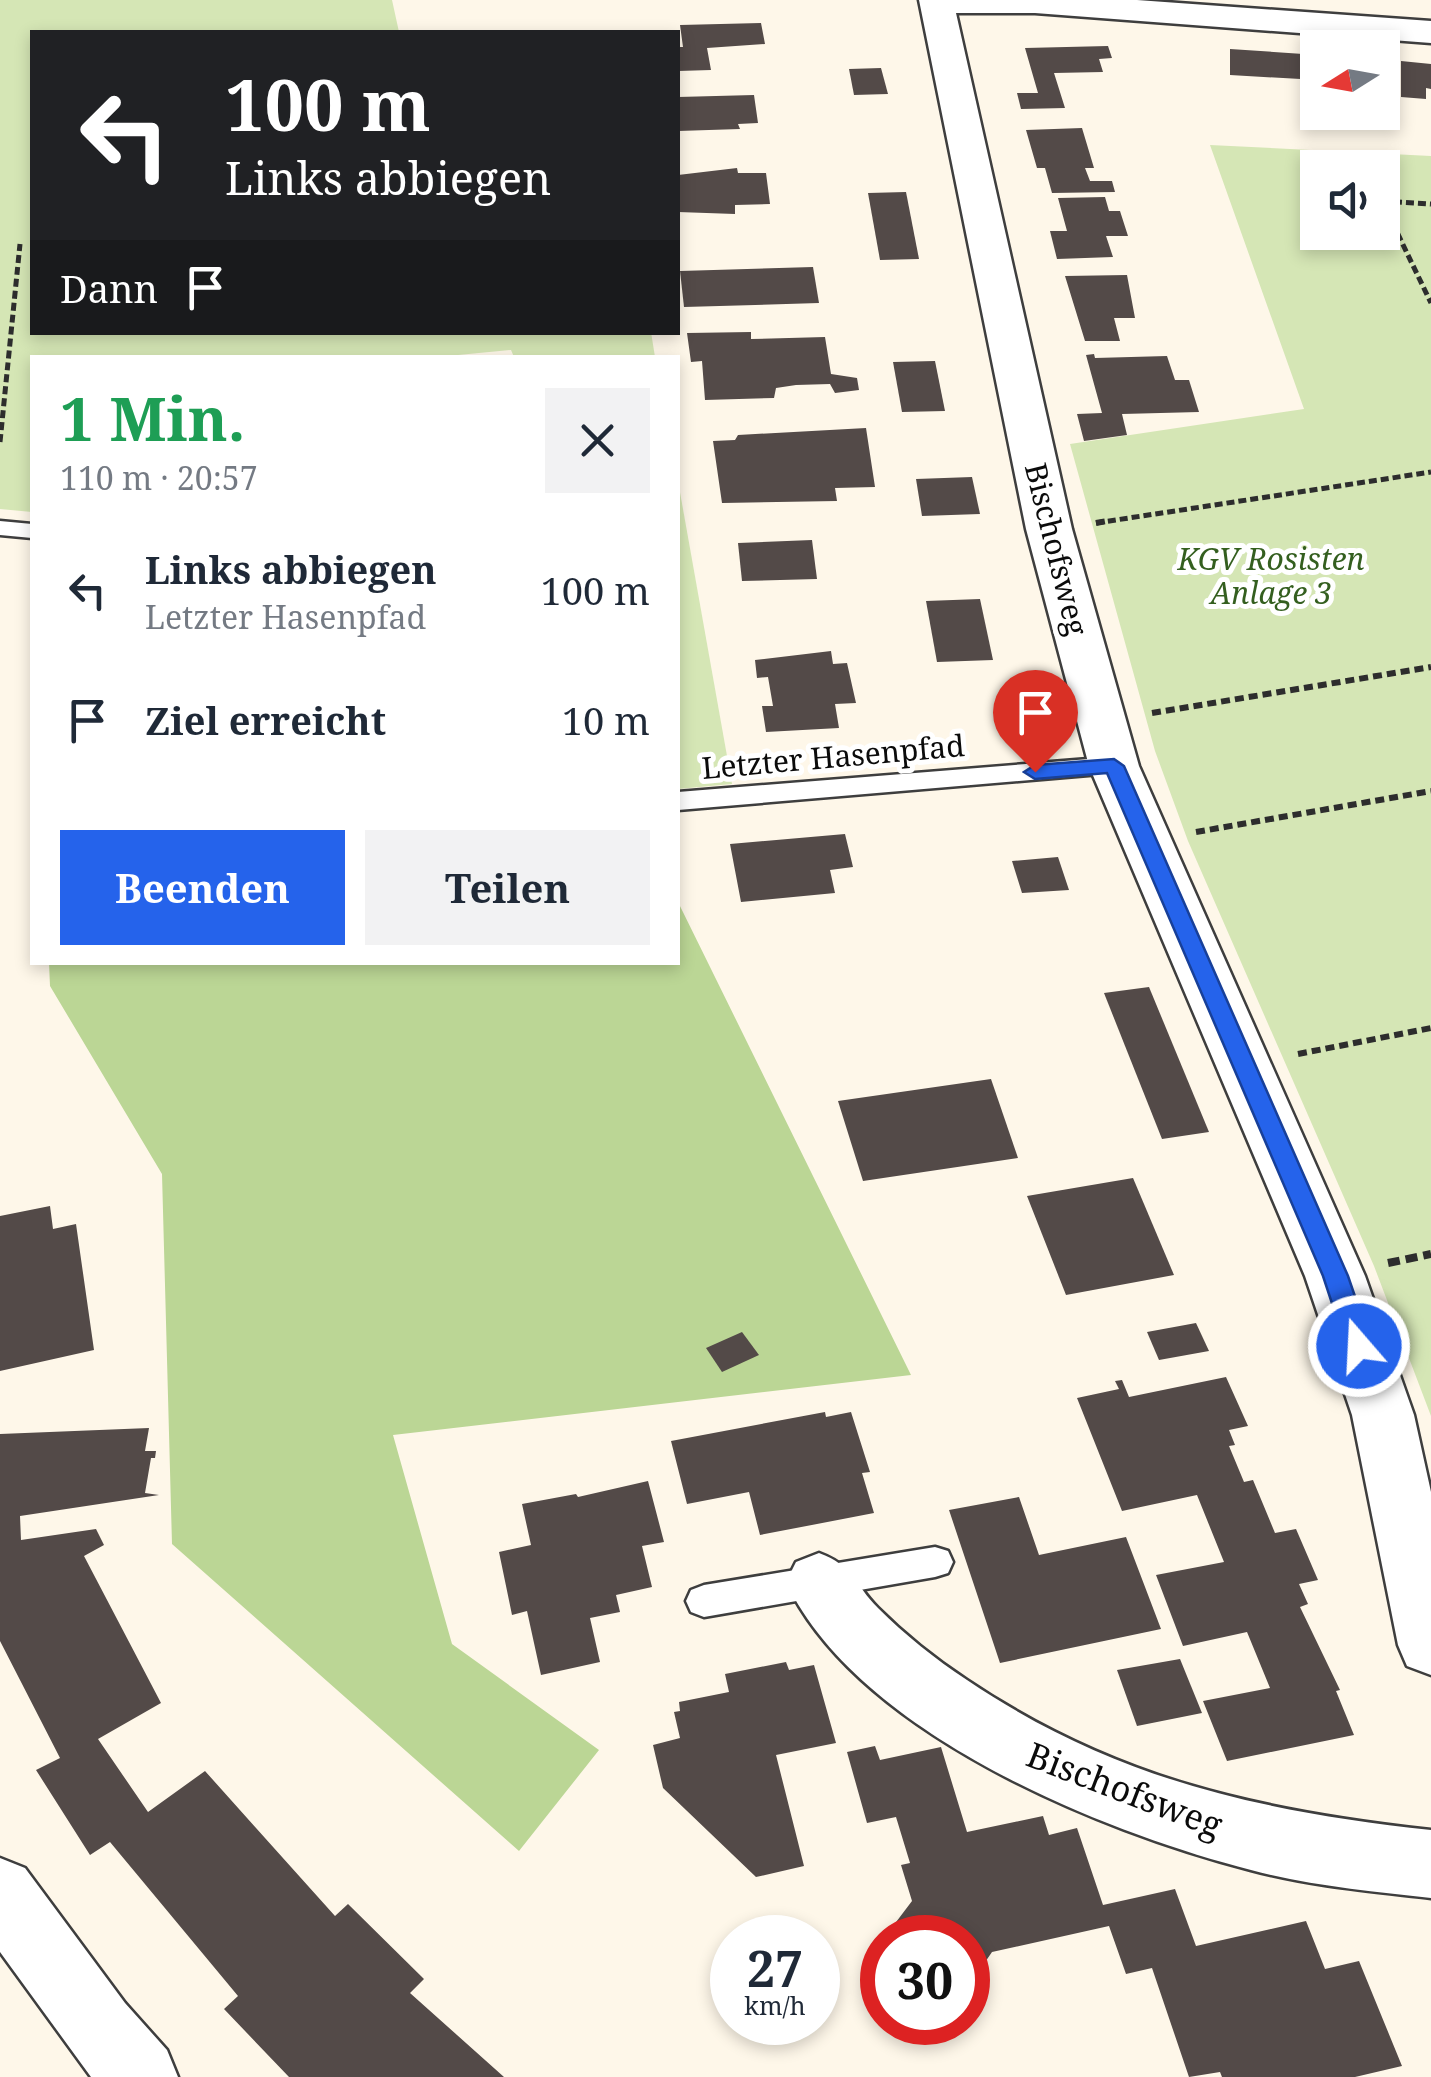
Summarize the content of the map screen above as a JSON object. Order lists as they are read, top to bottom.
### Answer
{
  "streets": {
    "street": ["Bischofsweg"],
    "lane": ["Letzter Hasenpfad"]
  },
  "crossings": [
    ["Bischofsweg", "Letzter Hasenpfad"]
  ],
  "parks": ["KGV Rosisten Anlage 3"],
  "north": "left",
  "page": {
    "turn": ["100 m", "Links abbiegen"],
    "then": "Dann",
    "heading": ["1 Min.", "110 m · 20:57"],
    "list": [
      {
        "name": "Links abbiegen",
        "note": "Letzter Hasenpfad",
        "value": "100 m"
      },
      {
        "name": "Ziel erreicht",
        "value": "10 m"
      }
    ],
    "buttons": ["Beenden", "Teilen"],
    "speed": "27 km/h",
    "limit": "30"
  }
}
